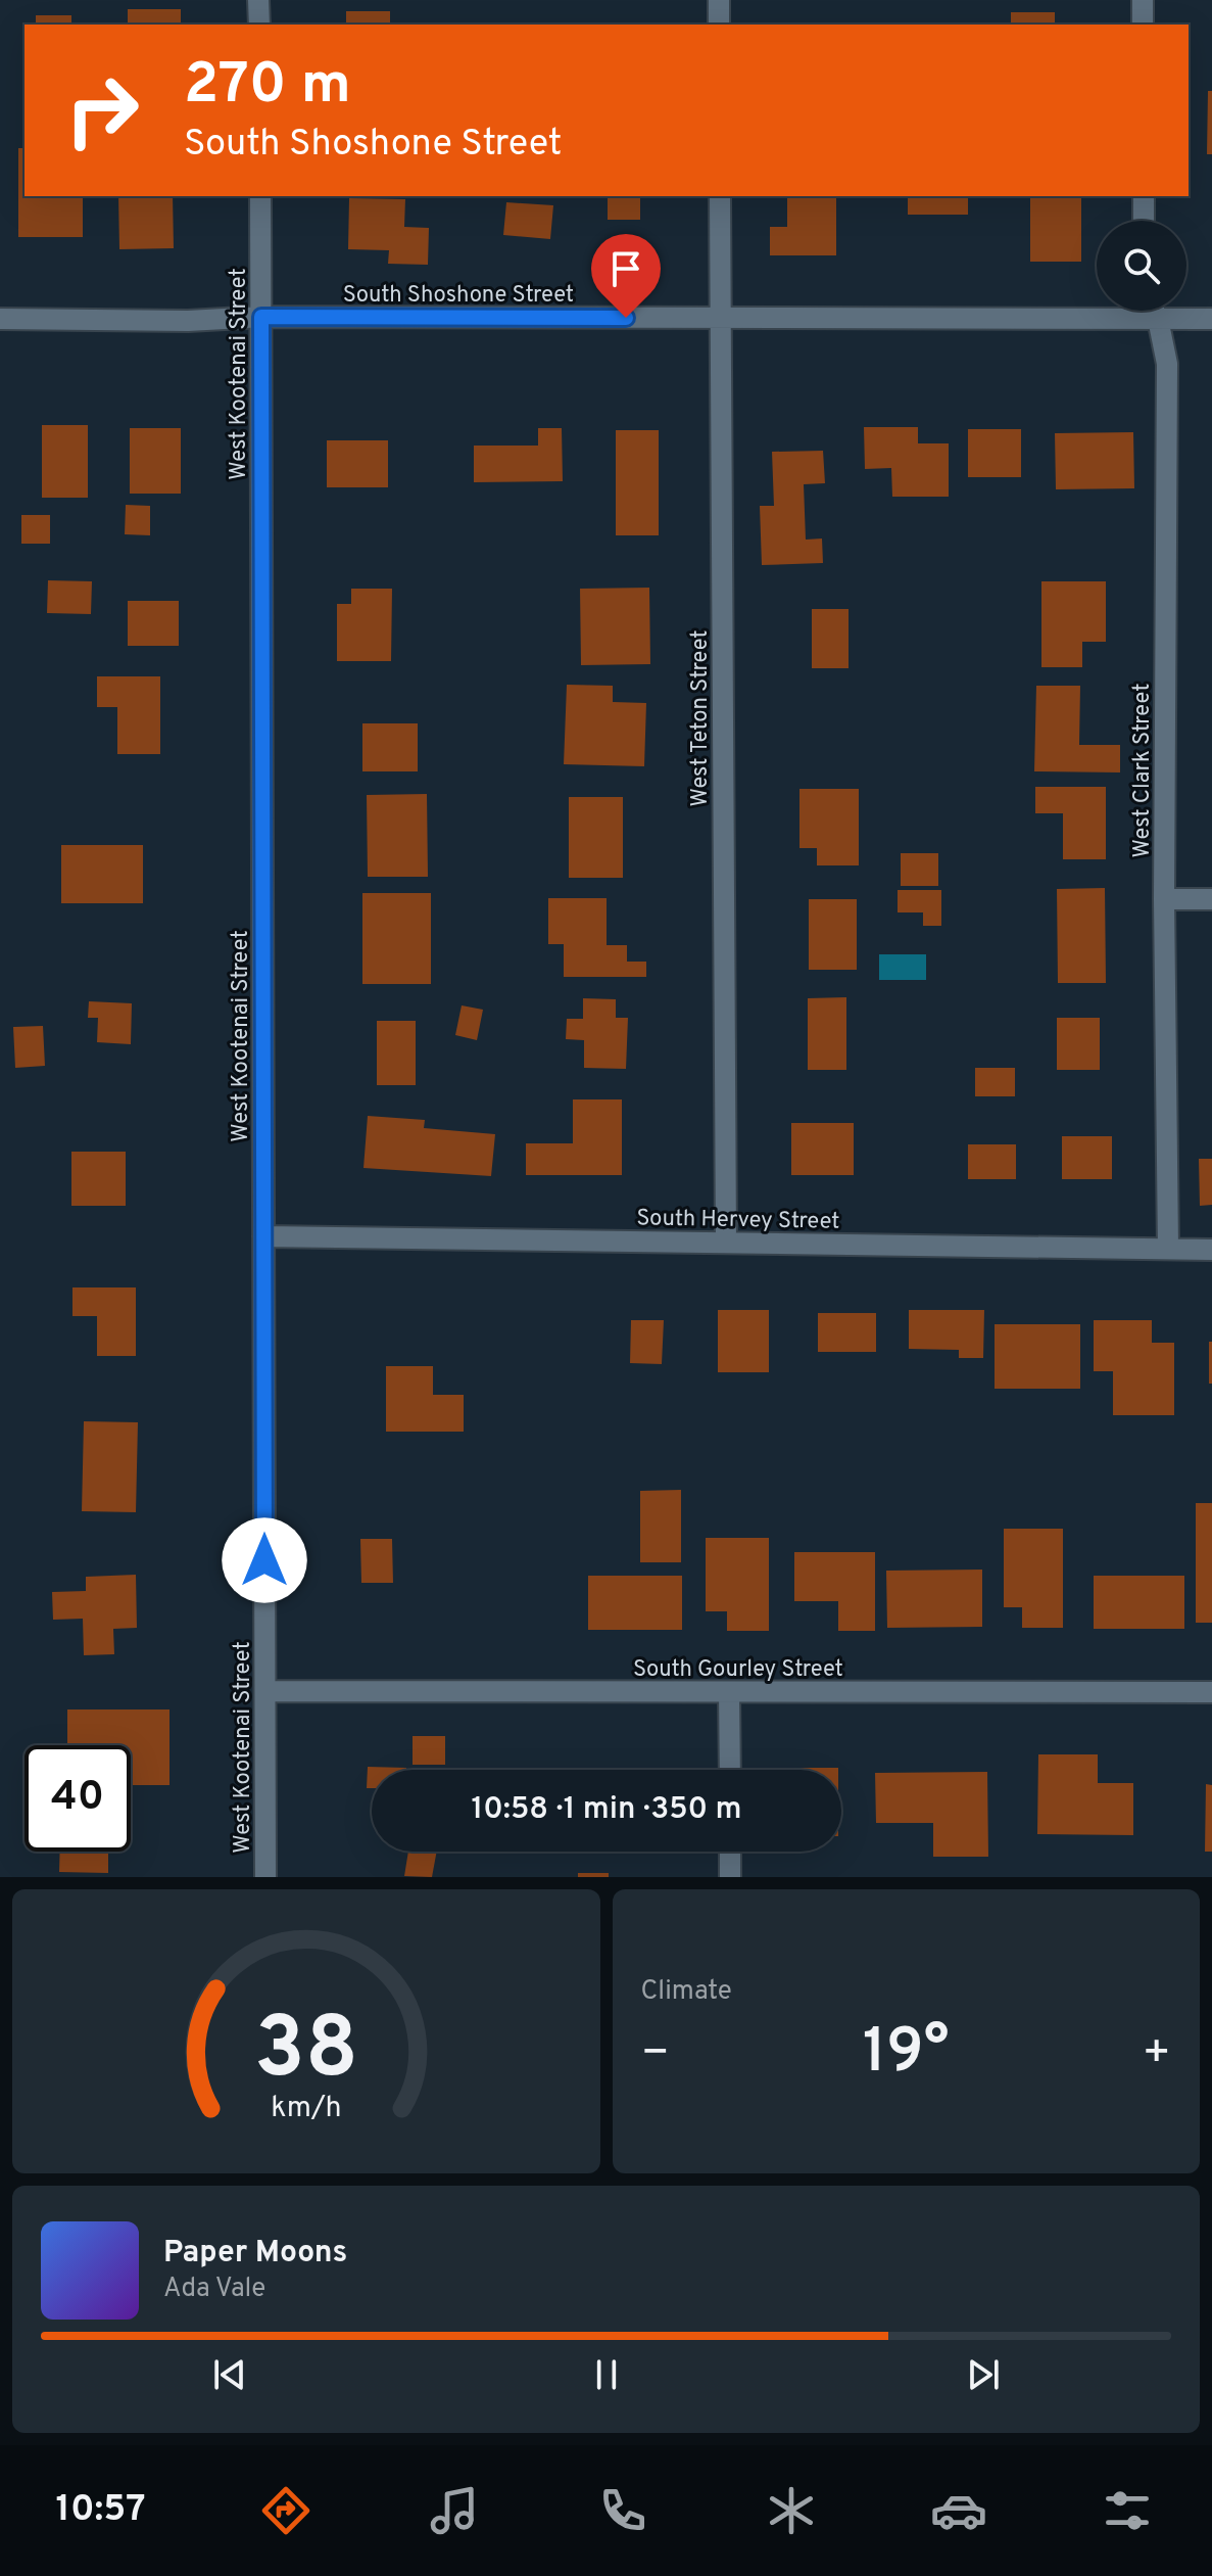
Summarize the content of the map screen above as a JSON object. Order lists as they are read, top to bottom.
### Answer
{
  "streets": {
    "street": [
      "South Shoshone Street",
      "West Kootenai Street",
      "West Teton Street",
      "West Clark Street",
      "South Hervey Street",
      "South Gourley Street"
    ]
  },
  "crossings": [
    ["South Shoshone Street", "West Kootenai Street"],
    ["South Shoshone Street", "West Teton Street"],
    ["South Shoshone Street", "West Clark Street"],
    ["West Kootenai Street", "South Hervey Street"],
    ["West Kootenai Street", "South Gourley Street"],
    ["West Teton Street", "South Hervey Street"],
    ["West Clark Street", "South Hervey Street"]
  ],
  "page": {
    "turn": ["270 m", "South Shoshone Street"],
    "limit": "40",
    "trip": "10:58 · 1 min · 350 m",
    "tile": "Climate",
    "heat": ["−", "19°", "+"],
    "song": ["Paper Moons", "Ada Vale"],
    "tabs": "10:57",
    "gauge": ["38", "km/h"]
  }
}
